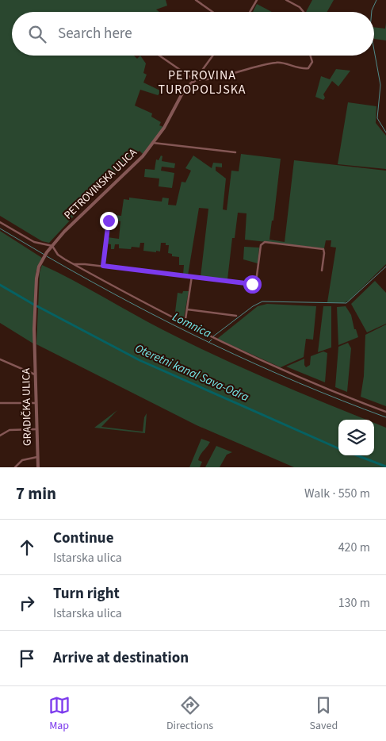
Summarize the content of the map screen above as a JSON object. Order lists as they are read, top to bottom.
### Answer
{
  "streets": {
    "street": ["PETROVINSKA ULICA", "GRADIČKA ULICA"]
  },
  "crossings": [
    ["PETROVINSKA ULICA", "GRADIČKA ULICA"]
  ],
  "districts": ["PETROVINA TUROPOLJSKA"],
  "water": ["Lomnica", "Oteretni kanal Sava-Odra"],
  "page": {
    "search": "Search here",
    "heading": ["7 min", "Walk · 550 m"],
    "list": [
      ["Continue", "Istarska ulica", "420 m"],
      ["Turn right", "Istarska ulica", "130 m"],
      "Arrive at destination"
    ],
    "nav": ["Map", "Directions", "Saved"]
  }
}
